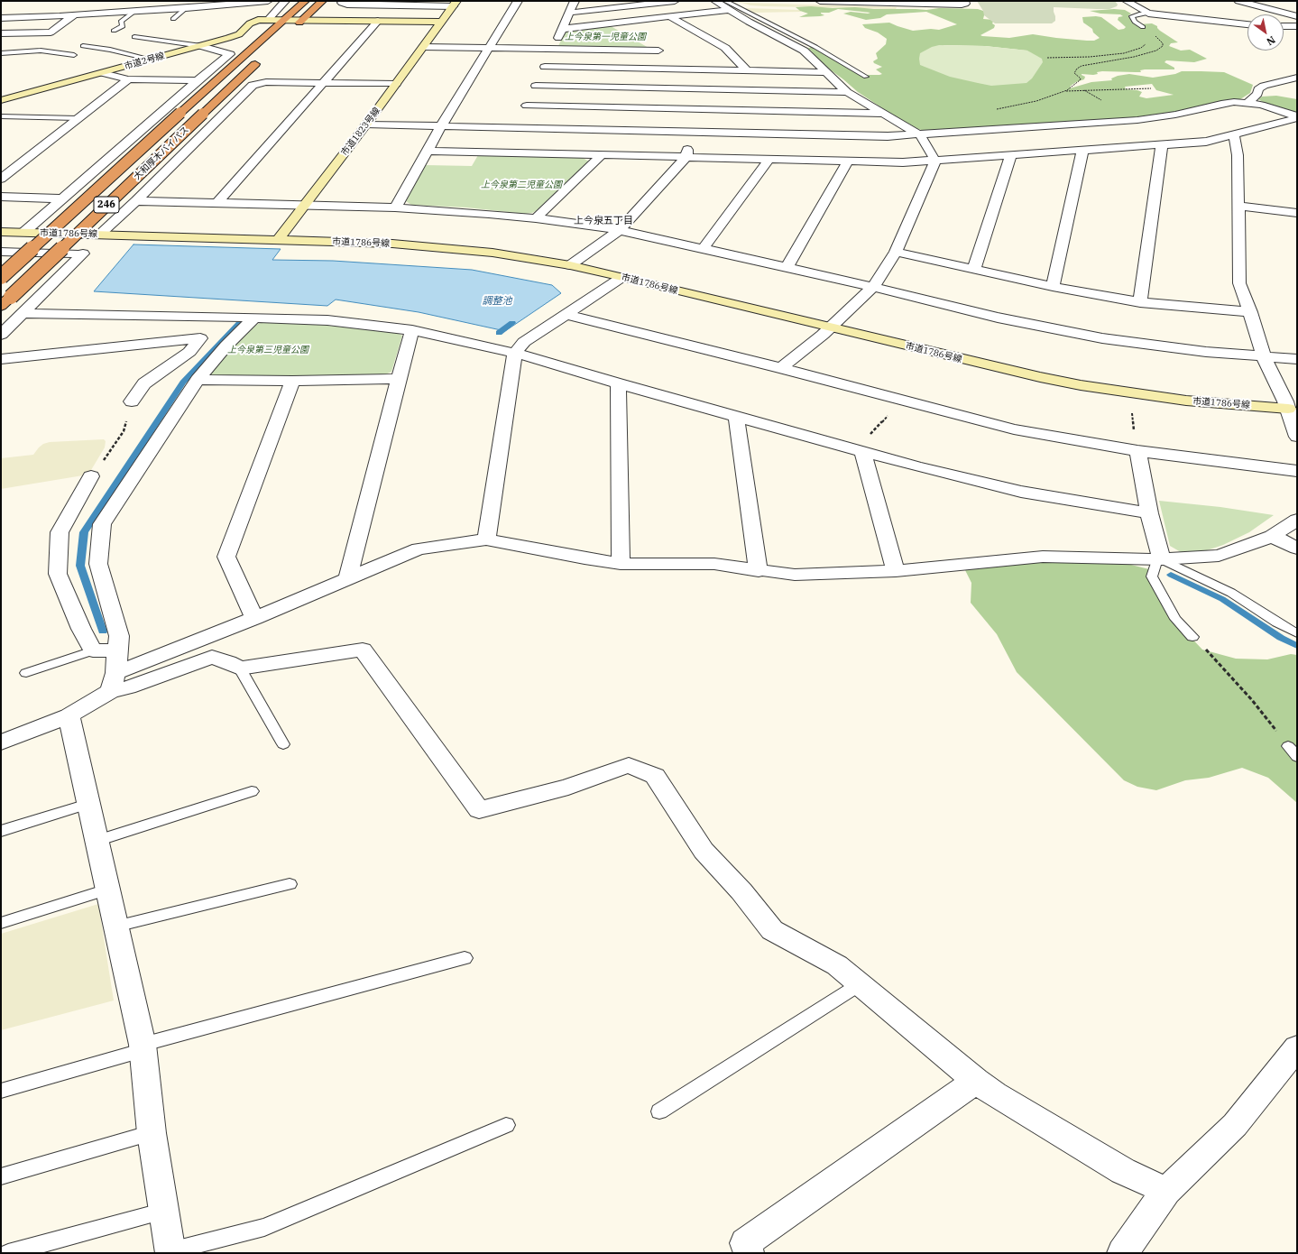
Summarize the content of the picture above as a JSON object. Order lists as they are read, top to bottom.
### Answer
{
  "streets": {
    "highway": ["大和厚木バイパス", "246"],
    "street": ["市道2号線", "市道1823号線", "市道1786号線"]
  },
  "crossings": [
    ["市道2号線", "大和厚木バイパス"],
    ["市道1823号線", "市道1786号線"]
  ],
  "districts": ["上今泉五丁目"],
  "water": ["調整池"],
  "parks": ["上今泉第一児童公園", "上今泉第二児童公園", "上今泉第三児童公園"],
  "north": "bottom right"
}
